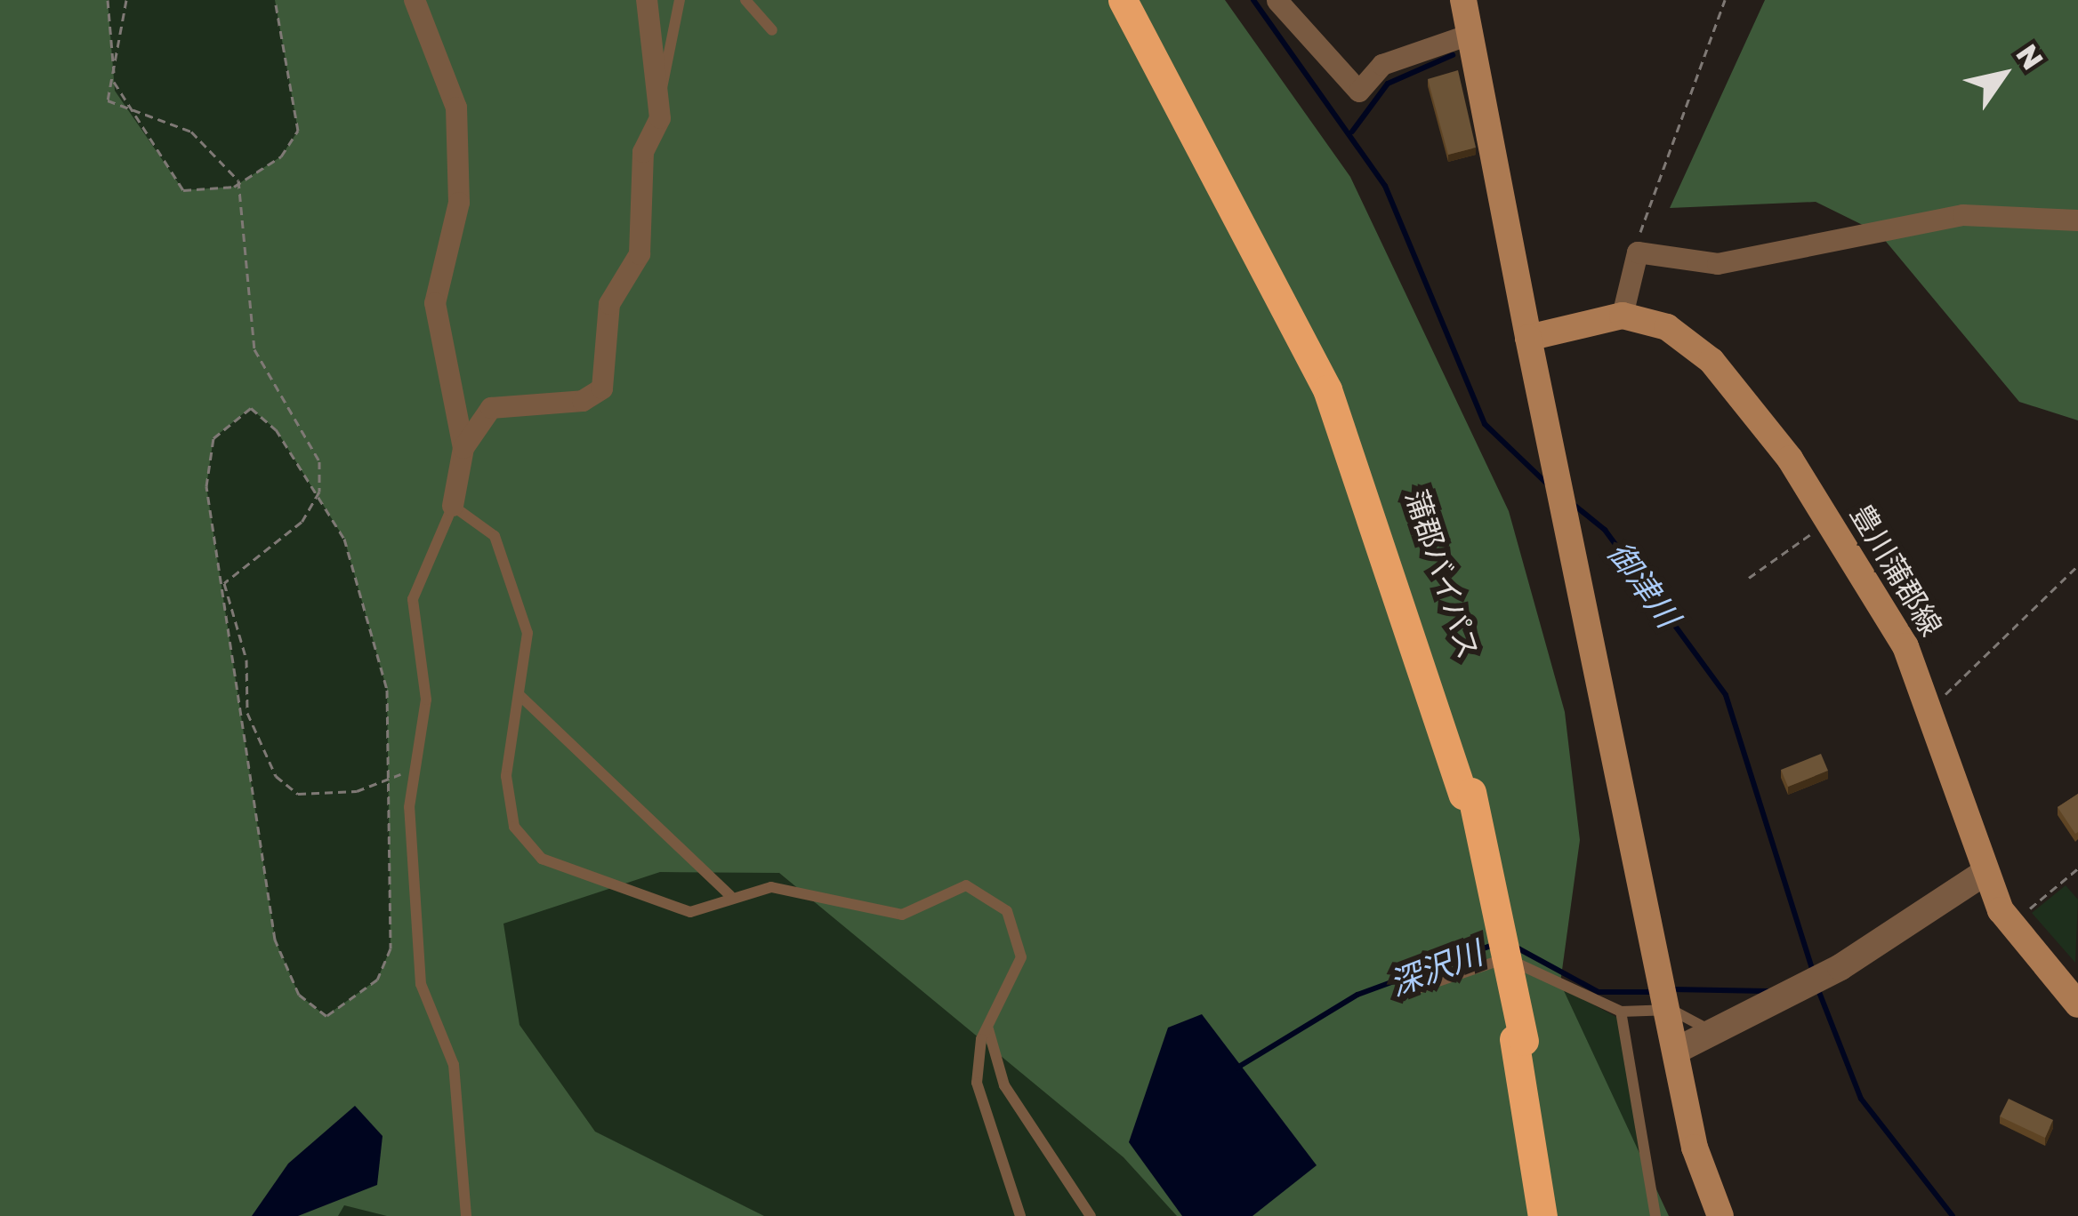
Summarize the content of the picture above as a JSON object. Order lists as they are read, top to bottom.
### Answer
{
  "streets": {
    "highway": ["蒲郡バイパス"],
    "main road": ["豊川蒲郡線"]
  },
  "water": ["御津川", "深沢川"],
  "north": "top right"
}
